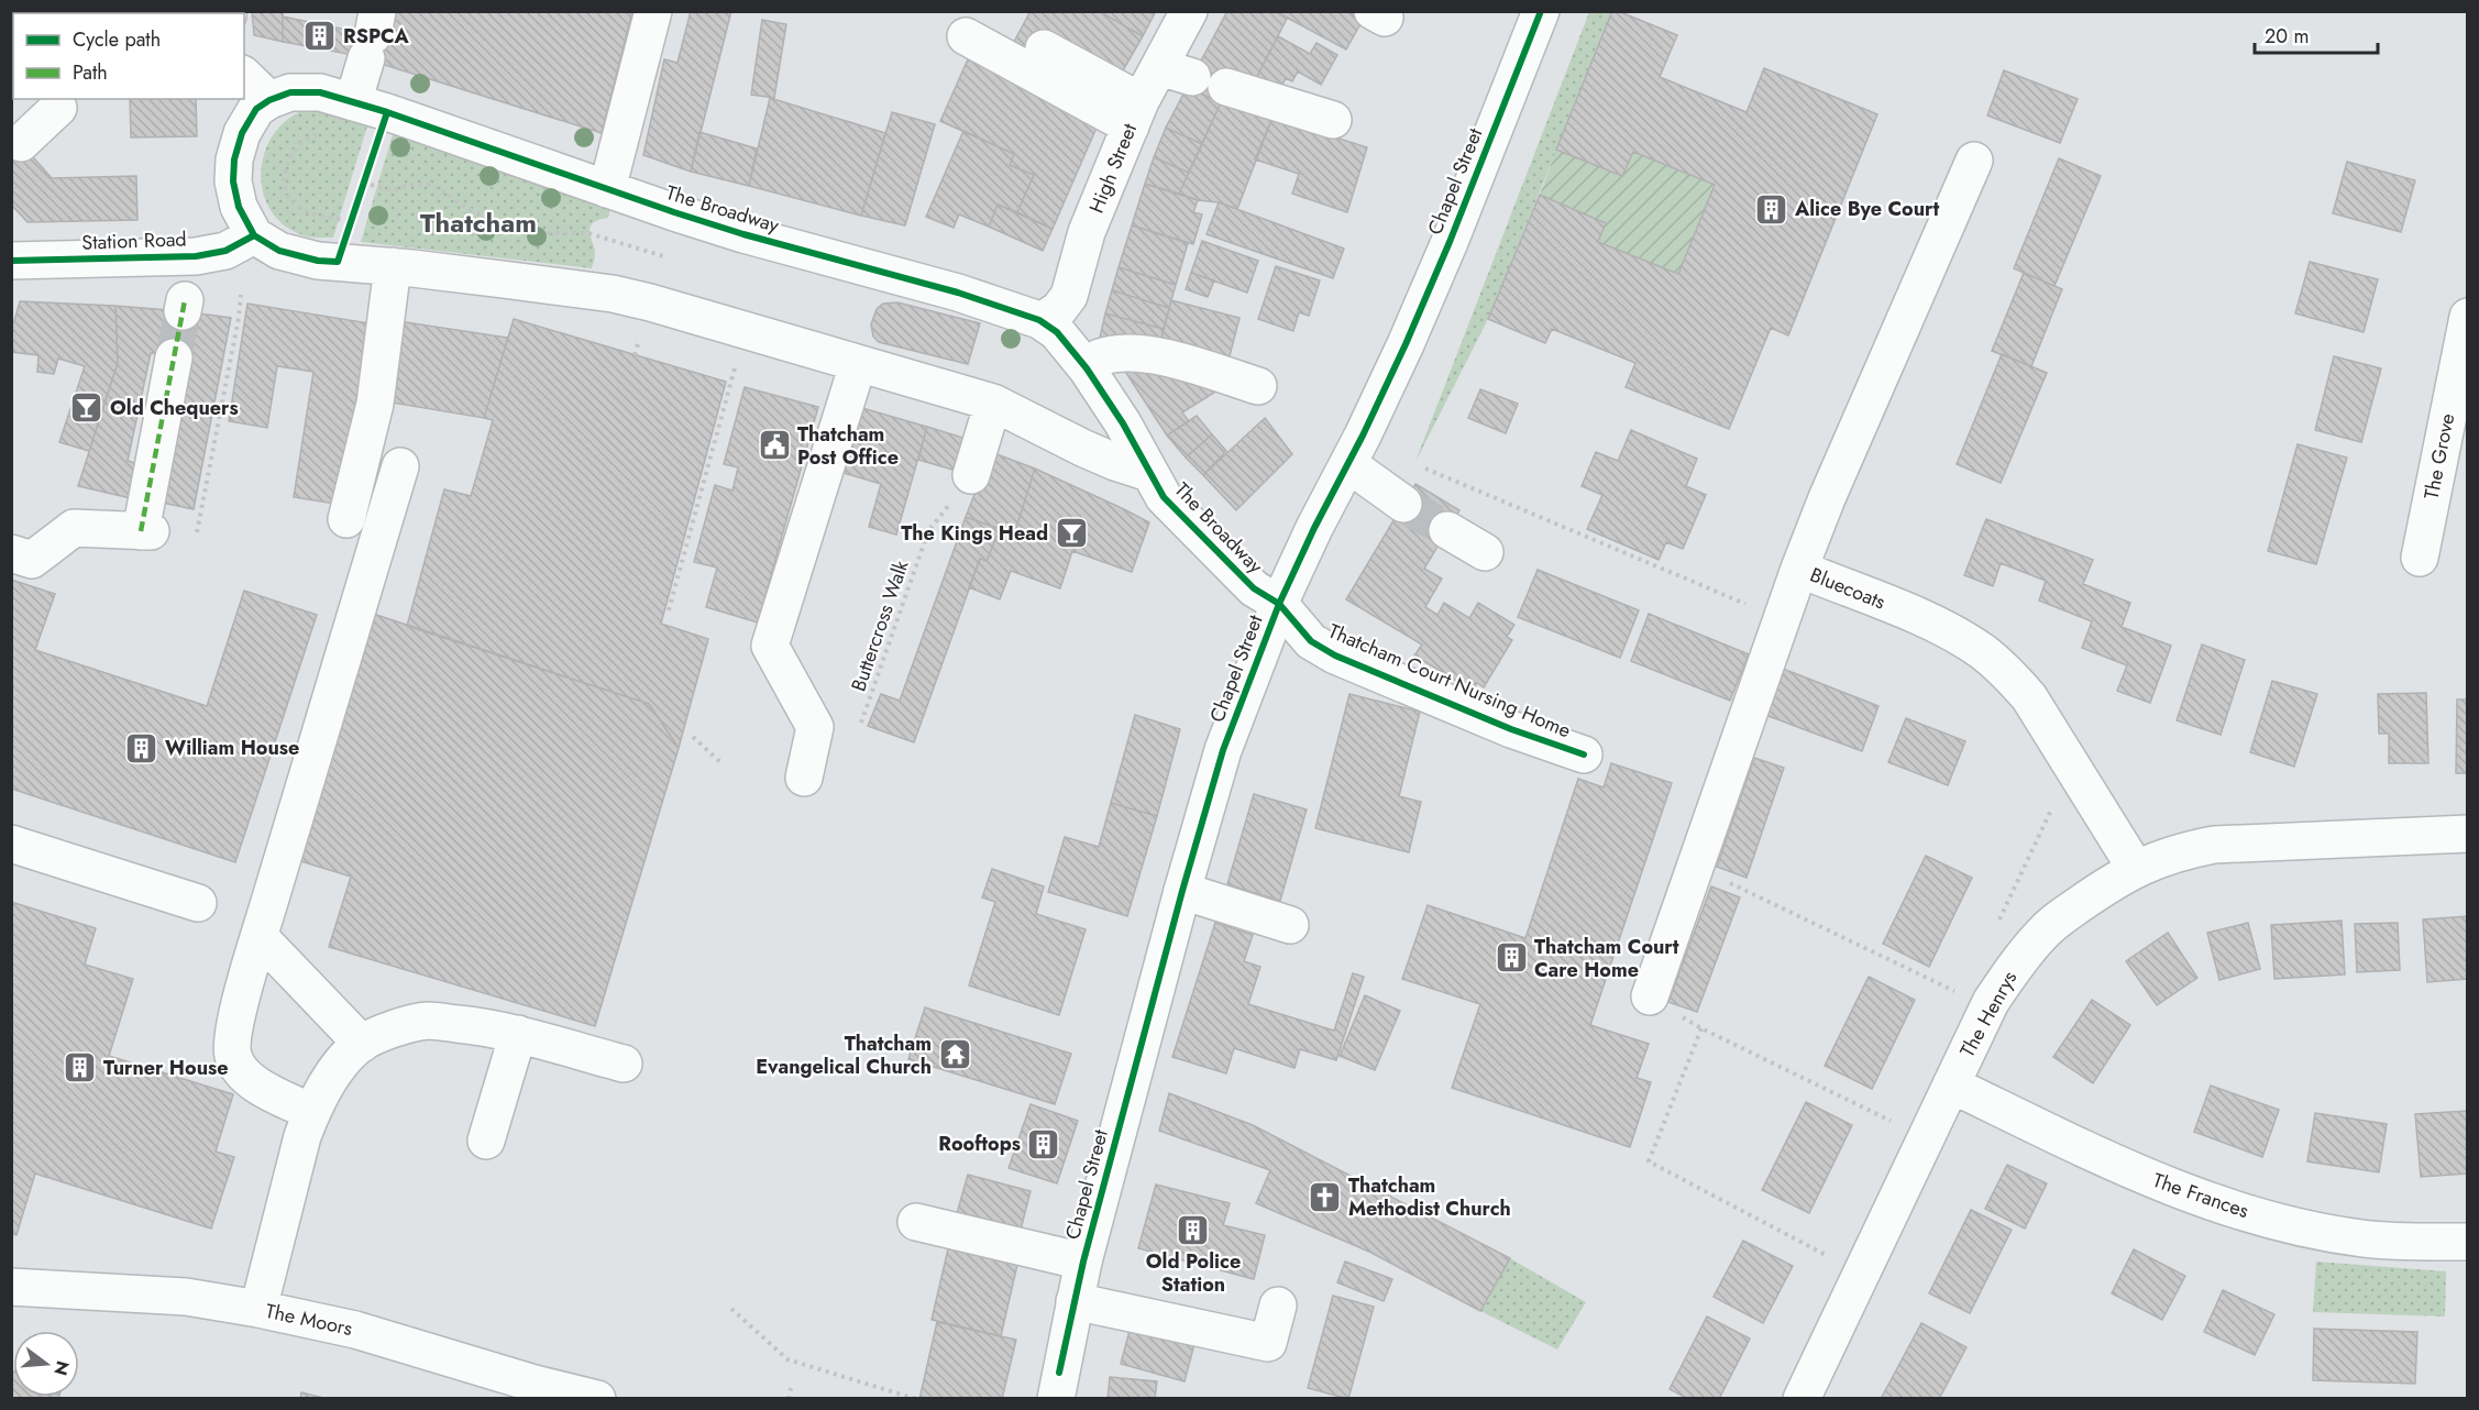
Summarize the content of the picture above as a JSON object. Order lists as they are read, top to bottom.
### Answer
{
  "streets": {
    "street": [
      "High Street",
      "Chapel Street",
      "The Broadway",
      "Station Road",
      "The Grove",
      "Bluecoats",
      "Thatcham Court Nursing Home",
      "The Henrys",
      "The Frances",
      "The Moors"
    ],
    "path": ["Buttercross Walk"]
  },
  "crossings": [
    ["High Street", "The Broadway"],
    ["Chapel Street", "The Broadway"],
    ["Chapel Street", "Thatcham Court Nursing Home"],
    ["The Broadway", "Station Road"],
    ["The Broadway", "Thatcham Court Nursing Home"],
    ["Bluecoats", "The Henrys"],
    ["The Henrys", "The Frances"]
  ],
  "districts": ["Thatcham"],
  "places": {
    "building": [
      "RSPCA",
      "Alice Bye Court",
      "William House",
      "Thatcham Court Care Home",
      "Turner House",
      "Rooftops",
      "Old Police Station"
    ],
    "bar": ["Old Chequers", "The Kings Head"],
    "public building": ["Thatcham Post Office"],
    "temple": ["Thatcham Evangelical Church"],
    "church": ["Thatcham Methodist Church"]
  },
  "legend": ["Cycle path", "Path"],
  "scale_bar": "20 m",
  "north": "right"
}
